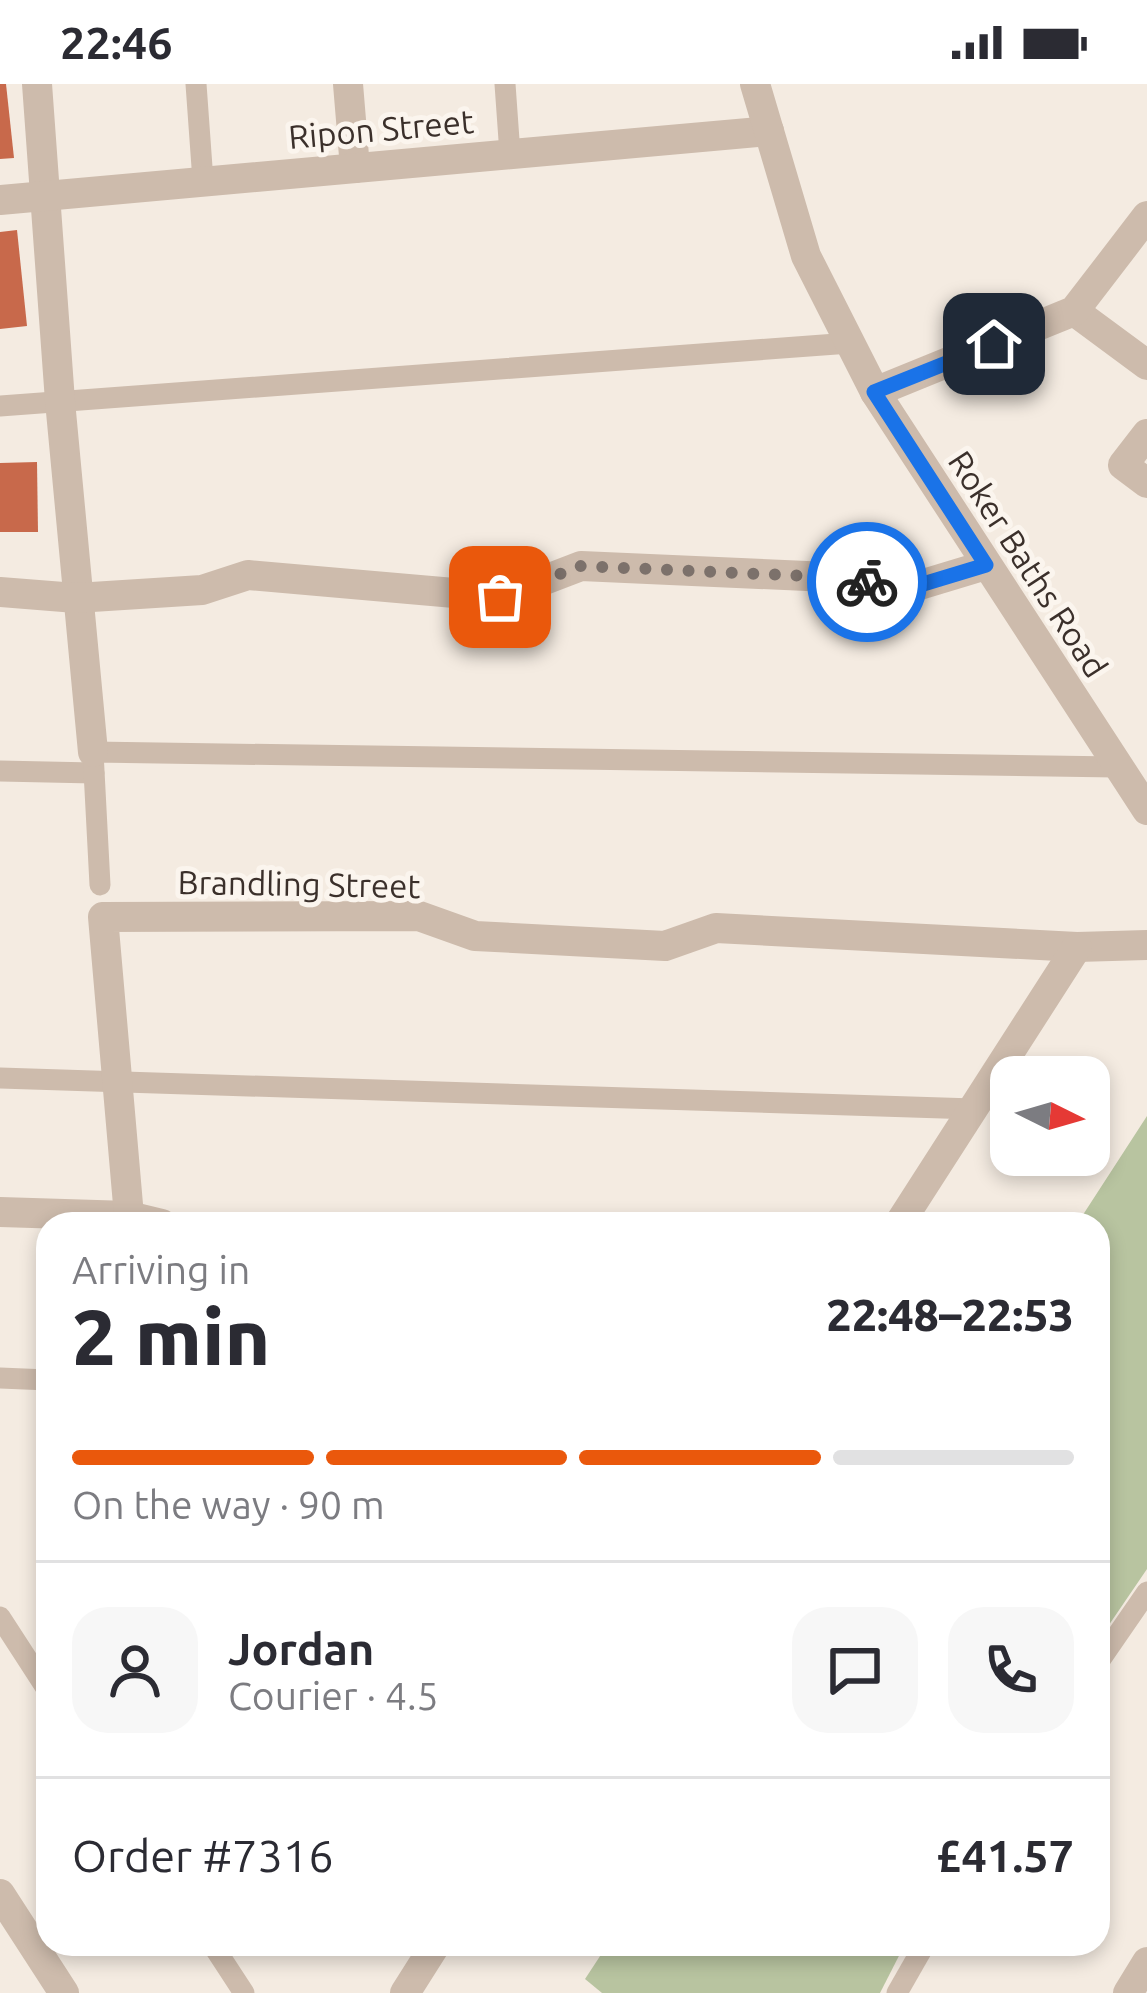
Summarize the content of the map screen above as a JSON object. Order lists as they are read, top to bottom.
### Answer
{
  "streets": {
    "street": ["Ripon Street", "Roker Baths Road", "Brandling Street"]
  },
  "crossings": [
    ["Ripon Street", "Roker Baths Road"]
  ],
  "north": "right",
  "page": {
    "status": "22:46",
    "heading": ["2 min", "Arriving in", "22:48–22:53"],
    "panel": [
      "Jordan",
      "Courier · 4.5",
      "Order #7316",
      "£41.57"
    ],
    "bar": "On the way · 90 m"
  }
}
